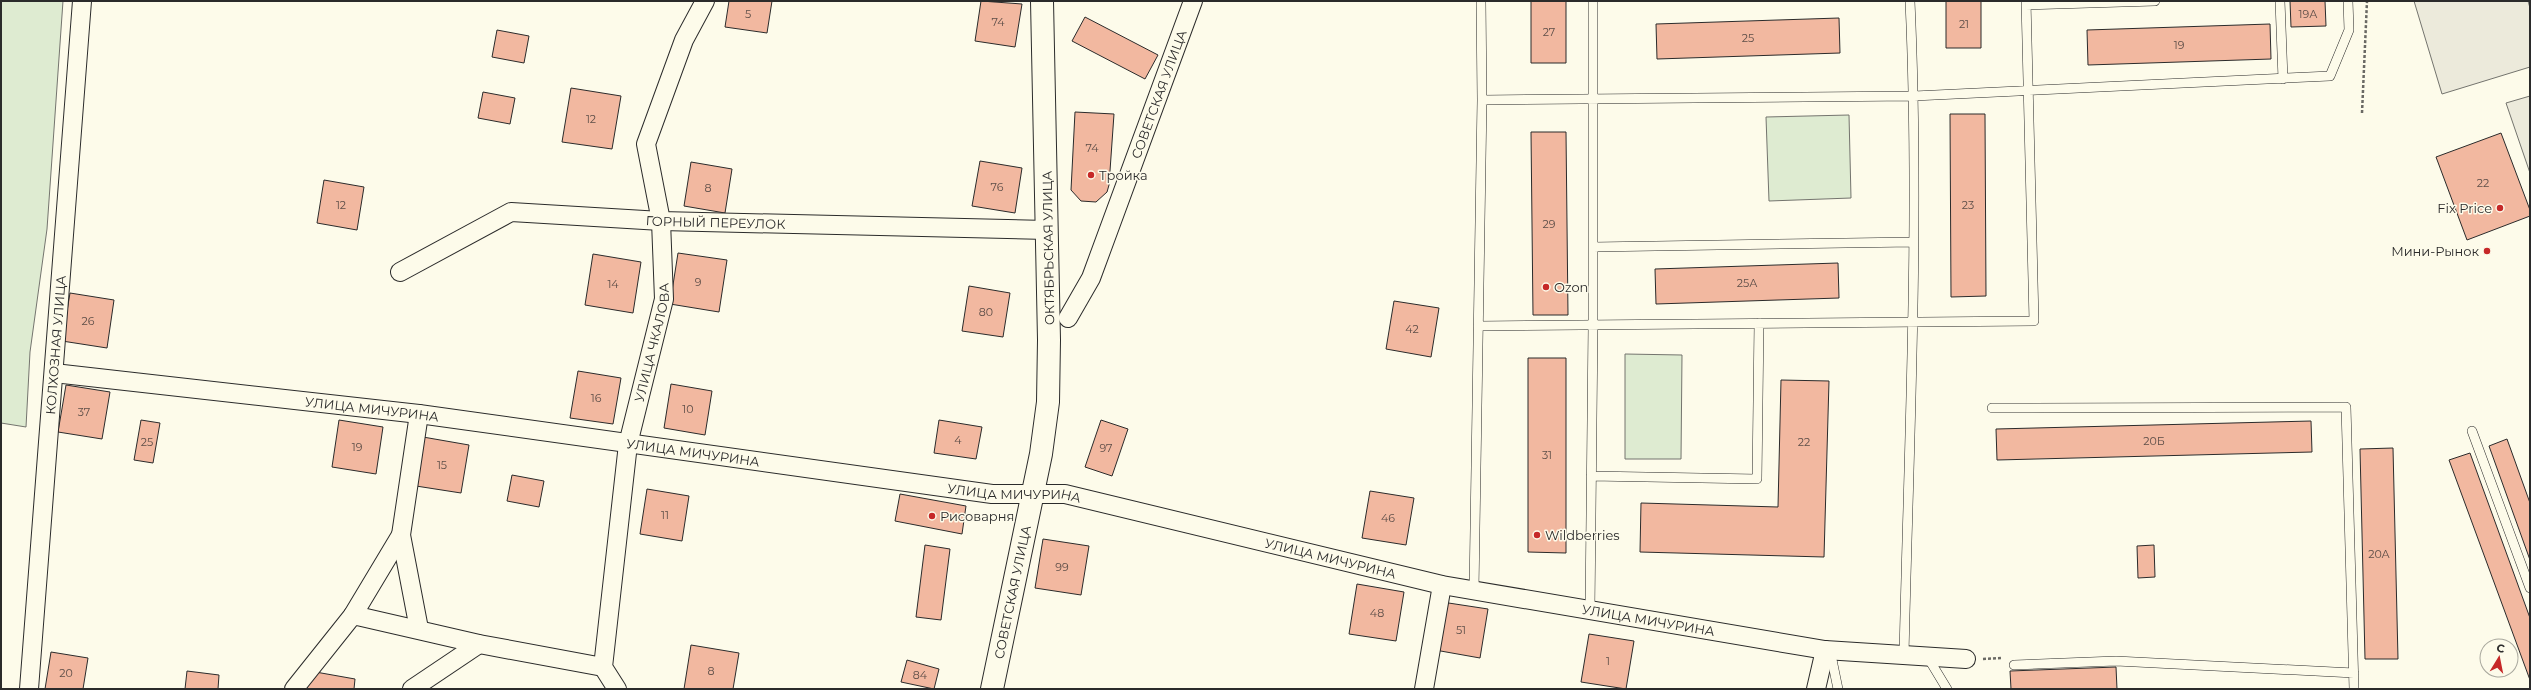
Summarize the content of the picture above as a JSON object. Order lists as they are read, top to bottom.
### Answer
{
  "streets": {
    "main road": ["СОВЕТСКАЯ УЛИЦА", "ОКТЯБРЬСКАЯ УЛИЦА"],
    "street": [
      "ГОРНЫЙ ПЕРЕУЛОК",
      "УЛИЦА ЧКАЛОВА",
      "КОЛХОЗНАЯ УЛИЦА",
      "УЛИЦА МИЧУРИНА"
    ]
  },
  "crossings": [
    ["СОВЕТСКАЯ УЛИЦА", "ОКТЯБРЬСКАЯ УЛИЦА"],
    ["СОВЕТСКАЯ УЛИЦА", "УЛИЦА МИЧУРИНА"],
    ["ГОРНЫЙ ПЕРЕУЛОК", "ОКТЯБРЬСКАЯ УЛИЦА"],
    ["ГОРНЫЙ ПЕРЕУЛОК", "УЛИЦА ЧКАЛОВА"],
    ["ОКТЯБРЬСКАЯ УЛИЦА", "УЛИЦА МИЧУРИНА"],
    ["УЛИЦА ЧКАЛОВА", "УЛИЦА МИЧУРИНА"],
    ["КОЛХОЗНАЯ УЛИЦА", "УЛИЦА МИЧУРИНА"]
  ],
  "places": [
    "Тройка",
    "Fix Price",
    "Мини-Рынок",
    "Ozon",
    "Рисоварня",
    "Wildberries"
  ],
  "house_numbers": [
    "5",
    "19А",
    "74",
    "21",
    "27",
    "25",
    "19",
    "12",
    "74",
    "22",
    "76",
    "8",
    "12",
    "23",
    "29",
    "9",
    "25А",
    "14",
    "80",
    "26",
    "42",
    "16",
    "10",
    "37",
    "4",
    "20Б",
    "25",
    "22",
    "19",
    "97",
    "31",
    "15",
    "11",
    "46",
    "20А",
    "99",
    "48",
    "51",
    "1",
    "8",
    "20",
    "84"
  ],
  "north": "top"
}
